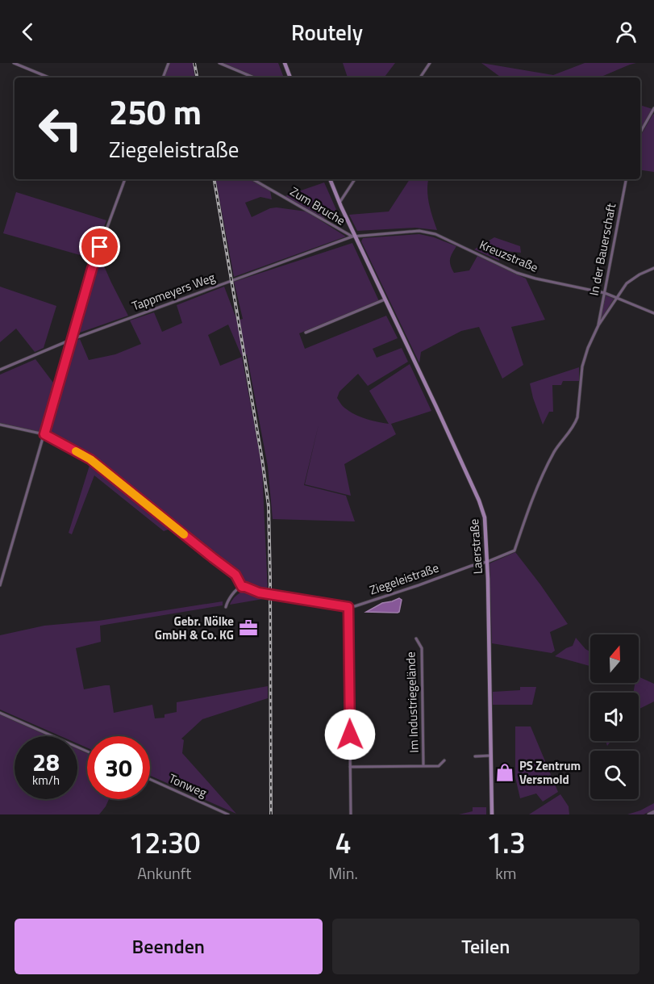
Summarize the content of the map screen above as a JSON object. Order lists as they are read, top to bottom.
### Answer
{
  "streets": {
    "main road": ["Laerstraße"],
    "street": [
      "Zum Bruche",
      "In der Bauerschaft",
      "Kreuzstraße",
      "Tappmeyers Weg",
      "Ziegeleistraße",
      "Im Industriegelände",
      "Tonweg"
    ]
  },
  "crossings": [
    ["Zum Bruche", "Kreuzstraße"],
    ["Zum Bruche", "Tappmeyers Weg"],
    ["Zum Bruche", "Laerstraße"],
    ["In der Bauerschaft", "Kreuzstraße"],
    ["In der Bauerschaft", "Laerstraße"],
    ["In der Bauerschaft", "Ziegeleistraße"],
    ["Kreuzstraße", "Tappmeyers Weg"],
    ["Kreuzstraße", "Laerstraße"],
    ["Tappmeyers Weg", "Laerstraße"],
    ["Laerstraße", "Ziegeleistraße"]
  ],
  "places": {
    "office": ["Gebr. Nölke GmbH & Co. KG"],
    "shop": ["PS Zentrum Versmold"]
  },
  "north": "top",
  "page": {
    "header": "Routely",
    "turn": ["250 m", "Ziegeleistraße"],
    "speed": "28 km/h",
    "limit": "30",
    "eta": [
      "12:30",
      "Ankunft",
      "4",
      "Min.",
      "1.3",
      "km"
    ],
    "buttons": ["Beenden", "Teilen"]
  }
}
